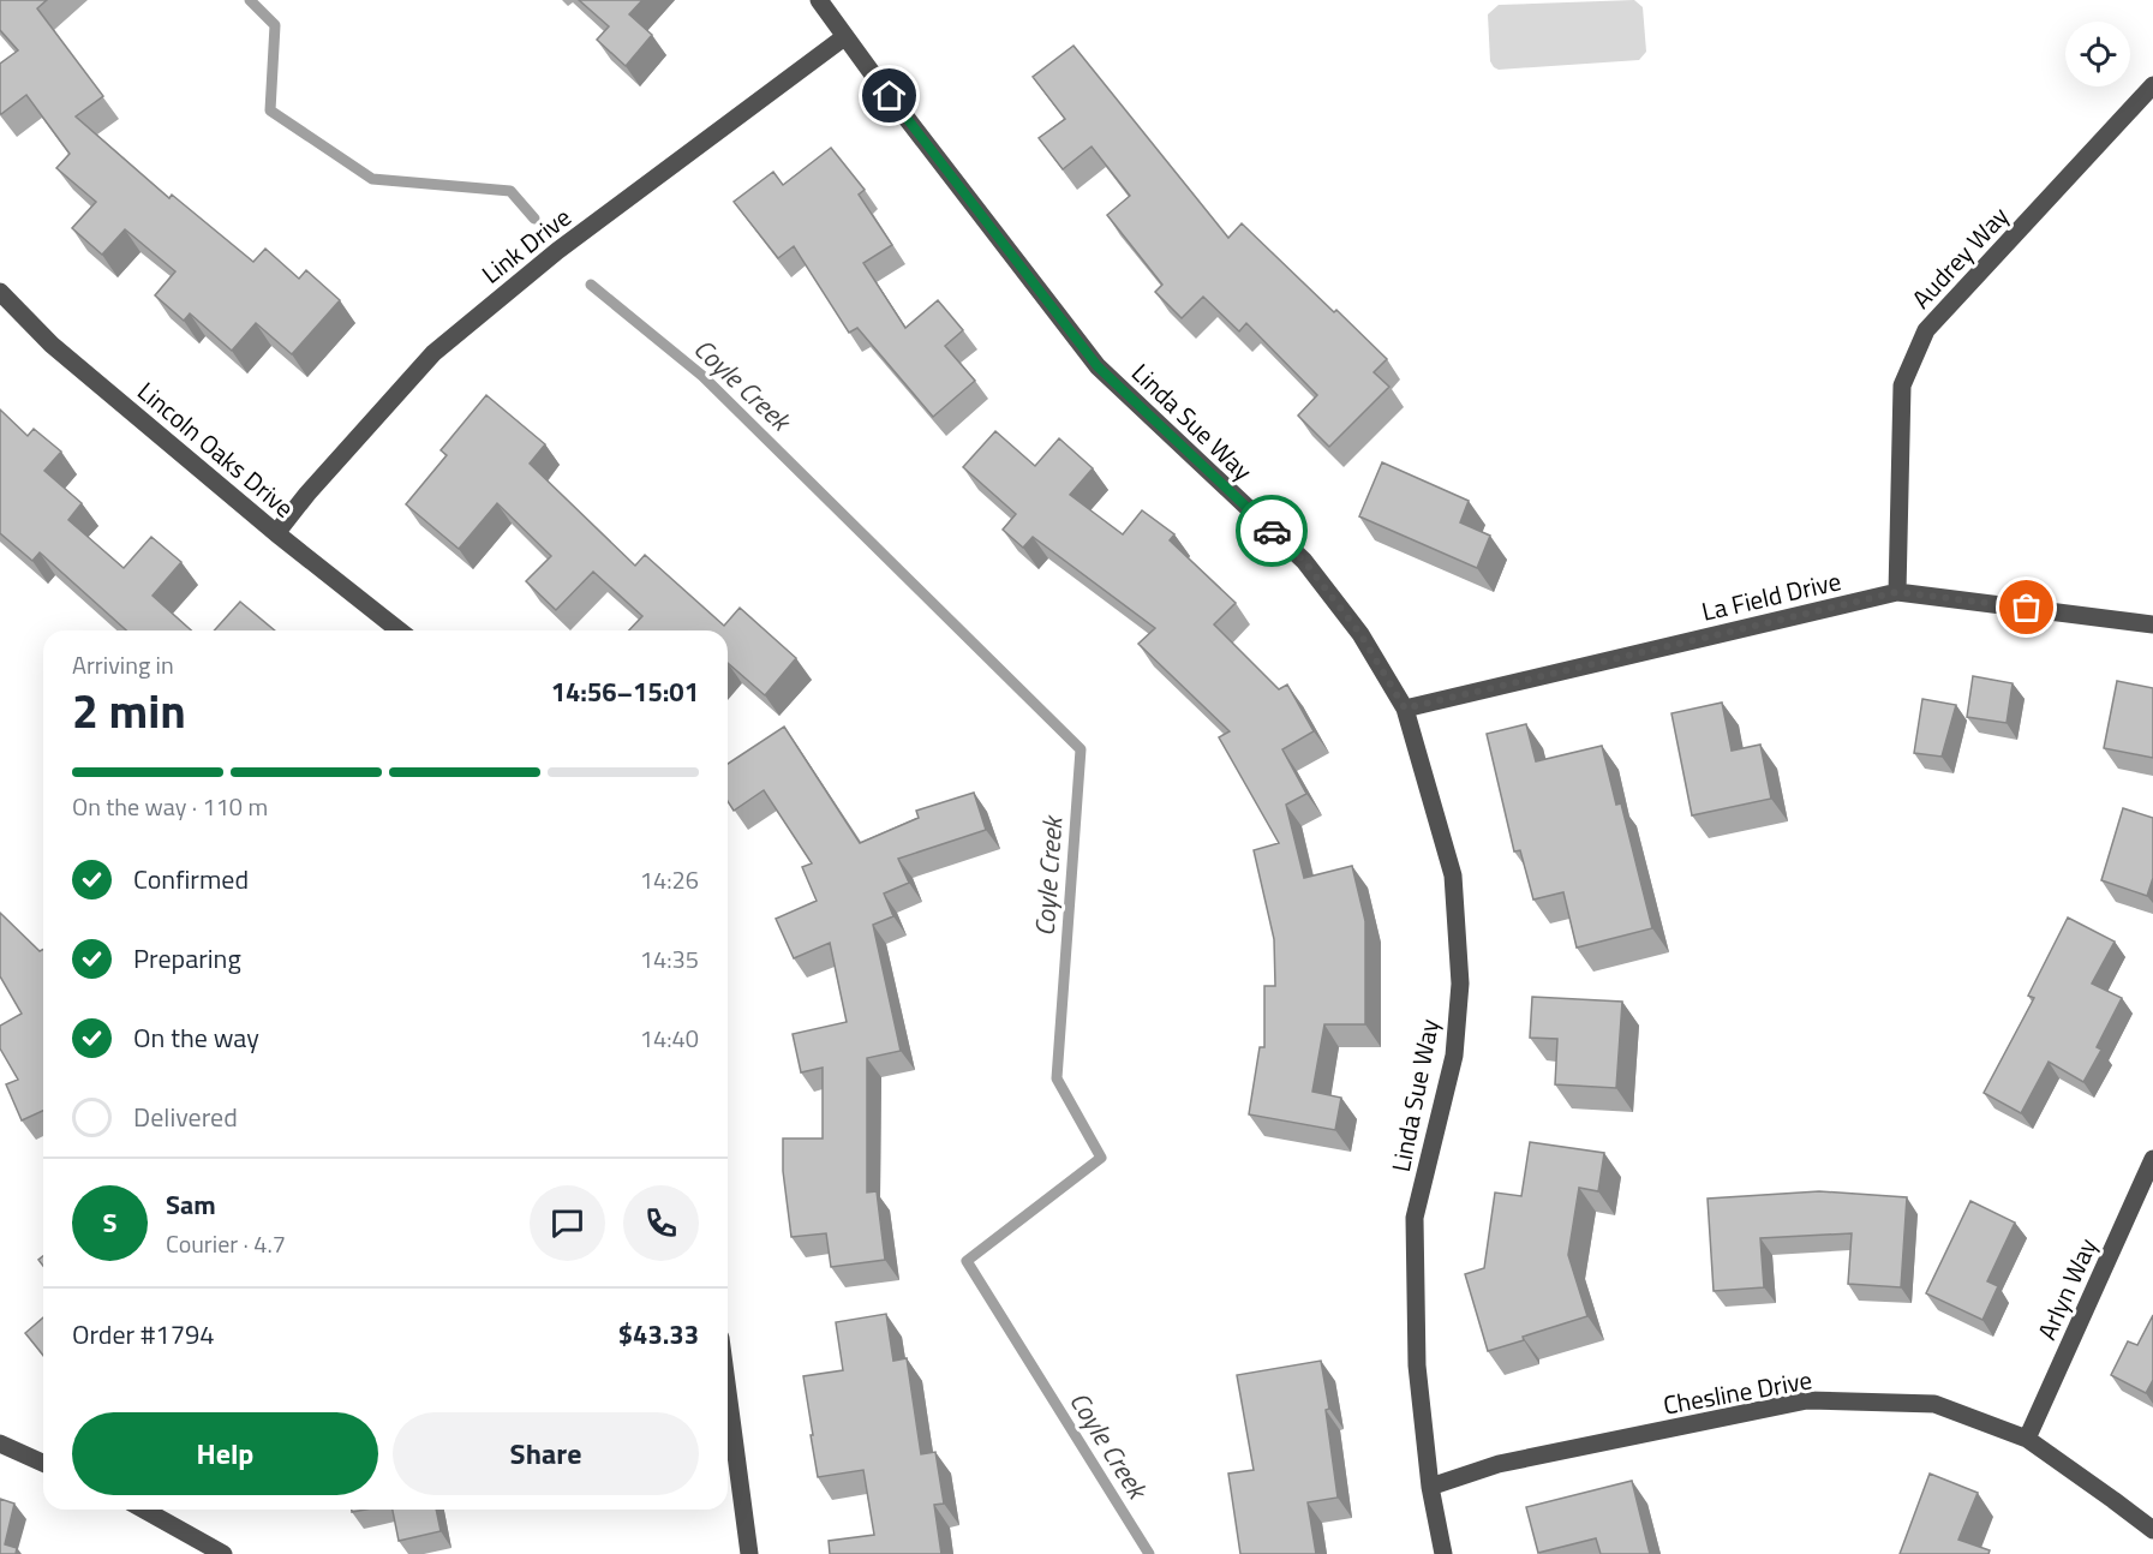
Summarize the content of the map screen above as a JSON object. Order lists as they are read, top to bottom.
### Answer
{
  "streets": {
    "street": [
      "Link Drive",
      "Audrey Way",
      "Linda Sue Way",
      "Lincoln Oaks Drive",
      "La Field Drive",
      "Arlyn Way",
      "Chesline Drive"
    ]
  },
  "crossings": [
    ["Link Drive", "Linda Sue Way"],
    ["Link Drive", "Lincoln Oaks Drive"],
    ["Audrey Way", "La Field Drive"],
    ["Linda Sue Way", "La Field Drive"],
    ["Linda Sue Way", "Chesline Drive"],
    ["Arlyn Way", "Chesline Drive"]
  ],
  "water": ["Coyle Creek"],
  "page": {
    "heading": ["2 min", "Arriving in", "14:56–15:01"],
    "panel": [
      "Sam",
      "Courier · 4.7",
      "Order #1794",
      "$43.33"
    ],
    "bar": "On the way · 110 m",
    "list": [
      ["Confirmed", "14:26"],
      ["Preparing", "14:35"],
      ["On the way", "14:40"],
      "Delivered"
    ],
    "round": "S",
    "buttons": ["Help", "Share"]
  }
}
